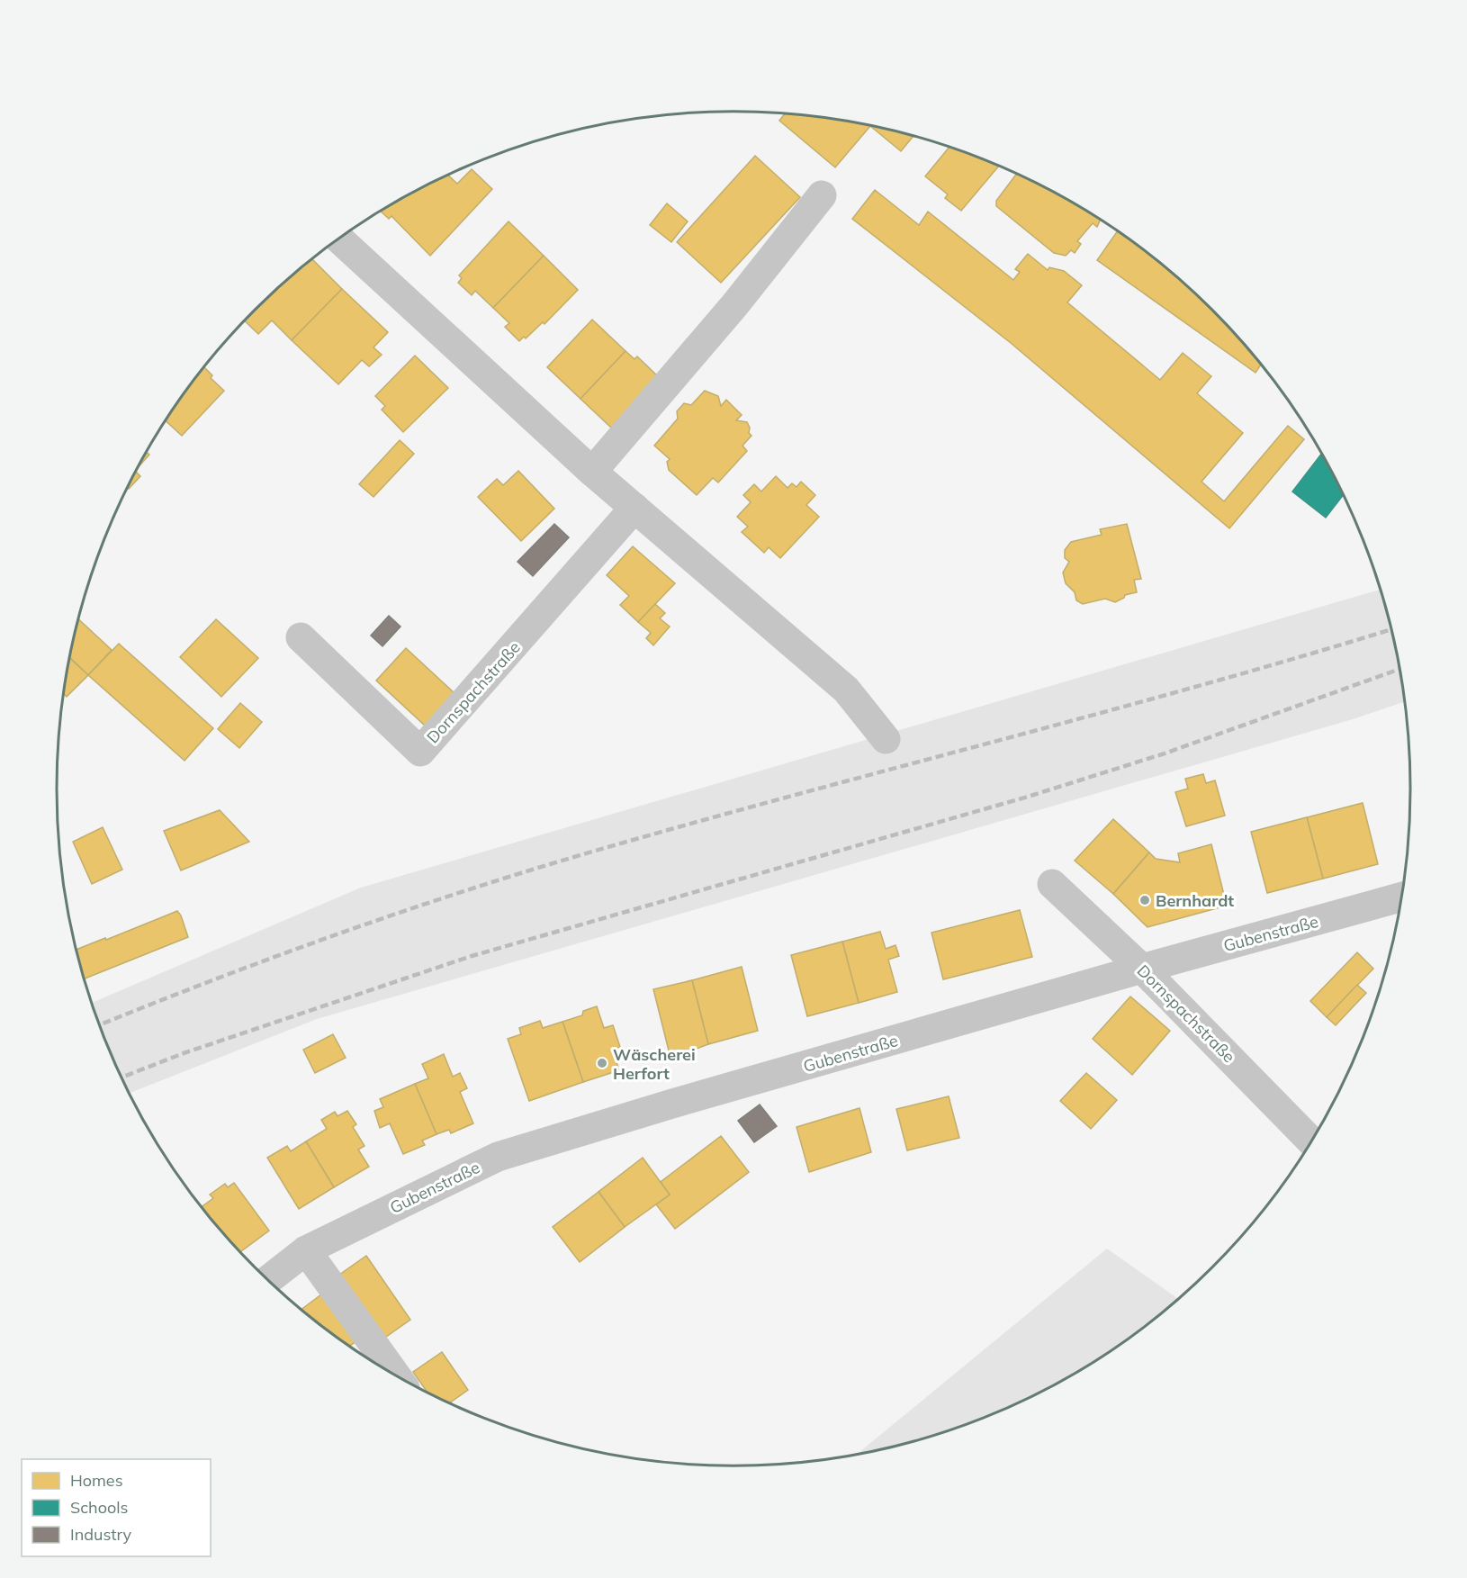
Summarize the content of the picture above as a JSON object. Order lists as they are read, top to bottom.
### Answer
{
  "streets": {
    "street": ["Dornspachstraße", "Gubenstraße"]
  },
  "crossings": [
    ["Dornspachstraße", "Gubenstraße"]
  ],
  "places": ["Bernhardt", "Wäscherei Herfort"],
  "legend": ["Homes", "Schools", "Industry"]
}
